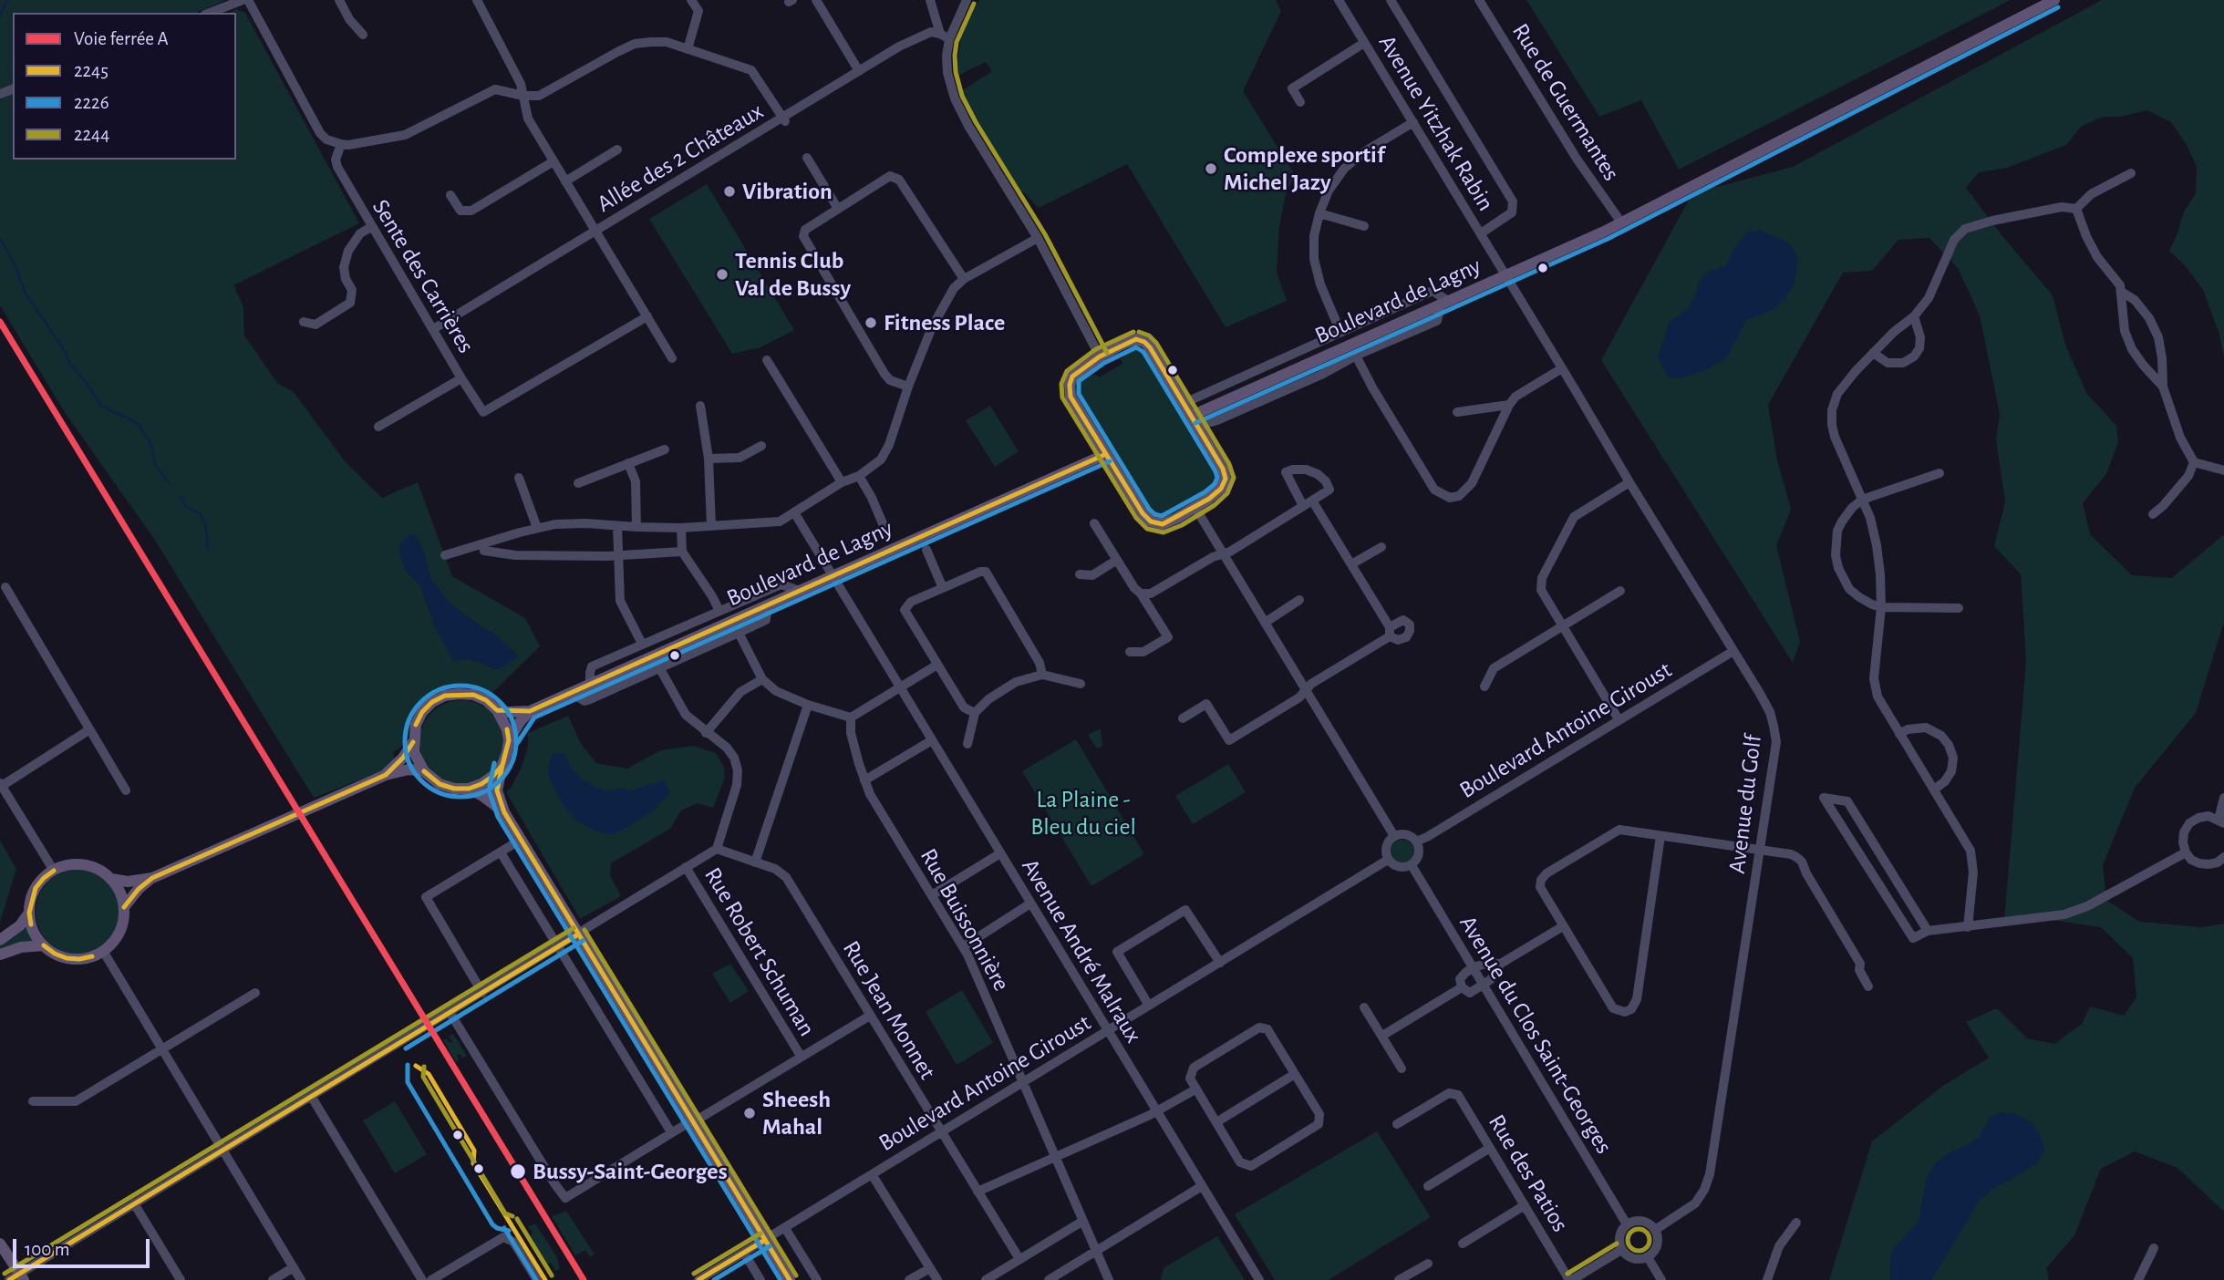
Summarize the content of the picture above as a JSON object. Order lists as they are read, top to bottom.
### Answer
{
  "streets": {
    "main road": ["Boulevard de Lagny"],
    "street": [
      "Rue de Guermantes",
      "Avenue Yitzhak Rabin",
      "Allée des 2 Châteaux",
      "Sente des Carrières",
      "Boulevard Antoine Giroust",
      "Avenue du Golf",
      "Rue Buissonnière",
      "Avenue André Malraux",
      "Rue Robert Schuman",
      "Rue Jean Monnet",
      "Avenue du Clos Saint-Georges",
      "Rue des Patios"
    ]
  },
  "crossings": [
    ["Rue de Guermantes", "Boulevard de Lagny"],
    ["Avenue Yitzhak Rabin", "Boulevard de Lagny"],
    ["Avenue Yitzhak Rabin", "Avenue du Golf"],
    ["Allée des 2 Châteaux", "Sente des Carrières"],
    ["Boulevard de Lagny", "Avenue du Golf"],
    ["Boulevard de Lagny", "Avenue André Malraux"],
    ["Boulevard Antoine Giroust", "Avenue du Golf"],
    ["Boulevard Antoine Giroust", "Rue Buissonnière"],
    ["Boulevard Antoine Giroust", "Avenue André Malraux"],
    ["Boulevard Antoine Giroust", "Rue Jean Monnet"],
    ["Boulevard Antoine Giroust", "Avenue du Clos Saint-Georges"],
    ["Avenue du Golf", "Avenue du Clos Saint-Georges"]
  ],
  "parks": ["La Plaine - Bleu du ciel"],
  "places": [
    "Complexe sportif Michel Jazy",
    "Vibration",
    "Tennis Club Val de Bussy",
    "Fitness Place",
    "Sheesh Mahal",
    "Bussy-Saint-Georges"
  ],
  "lines": [
    "transit line 2244",
    "transit line 2226",
    "rail line A",
    "transit line 2245"
  ],
  "legend": [
    "Voie ferrée A",
    "2245",
    "2226",
    "2244"
  ],
  "scale_bar": "100 m"
}
